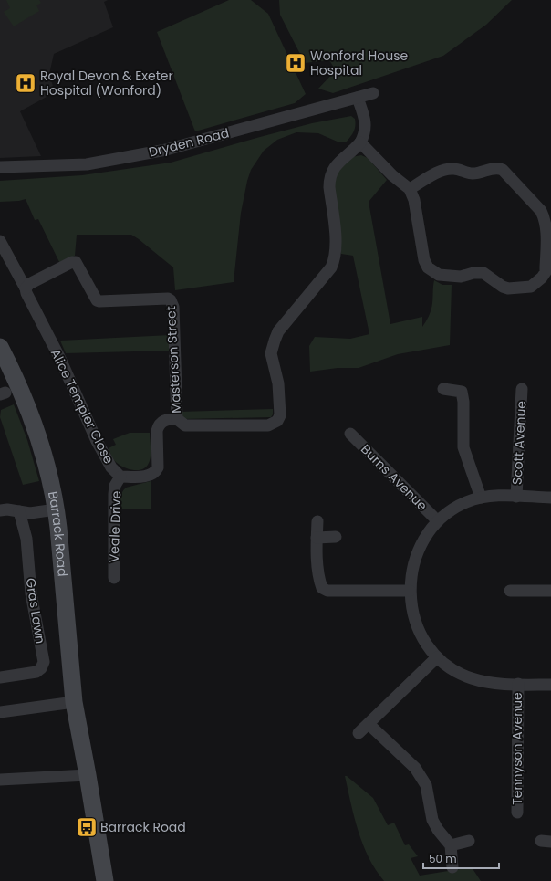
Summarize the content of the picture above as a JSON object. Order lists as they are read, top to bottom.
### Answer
{
  "streets": {
    "street": [
      "Dryden Road",
      "Masterson Street",
      "Alice Templer Close",
      "Scott Avenue",
      "Burns Avenue",
      "Veale Drive",
      "Barrack Road",
      "Gras Lawn",
      "Tennyson Avenue"
    ]
  },
  "crossings": [
    ["Masterson Street", "Alice Templer Close"],
    ["Alice Templer Close", "Veale Drive"]
  ],
  "places": {
    "hospital": ["Wonford House Hospital", "Royal Devon & Exeter Hospital (Wonford)"],
    "bus stop": ["Barrack Road"]
  },
  "scale_bar": "50 m"
}
